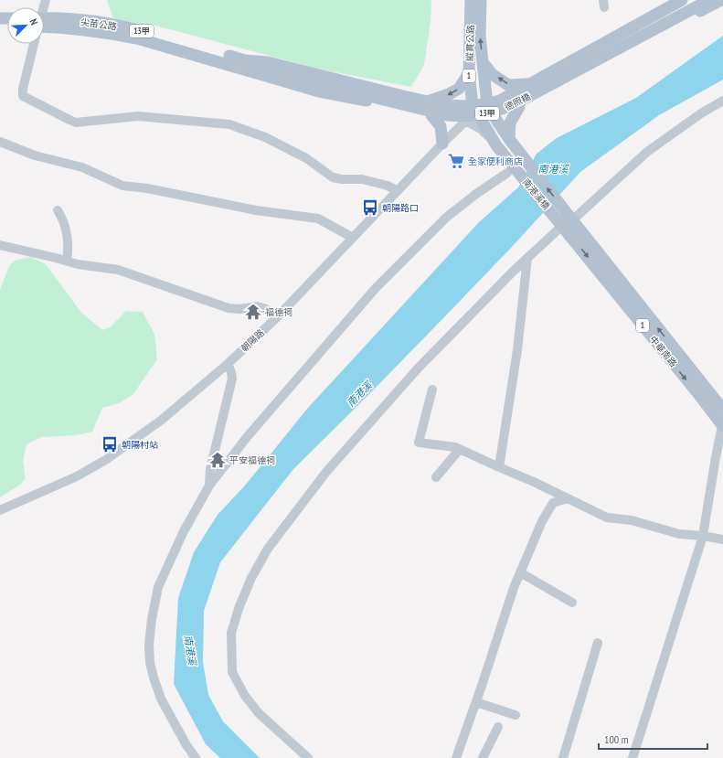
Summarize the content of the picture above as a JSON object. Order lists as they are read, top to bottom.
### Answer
{
  "streets": {
    "main road": [
      "尖苗公路",
      "13甲",
      "縱貫公路",
      "1",
      "德照橋",
      "南港溪橋",
      "中華南路"
    ],
    "street": ["朝陽路"]
  },
  "crossings": [
    ["尖苗公路", "德照橋"],
    ["縱貫公路", "南港溪橋"],
    ["南港溪橋", "中華南路"]
  ],
  "water": ["南港溪"],
  "places": {
    "supermarket": ["全家便利商店"],
    "bus stop": ["朝陽路口", "朝陽村站"],
    "temple": ["福德祠", "平安福德祠"]
  },
  "scale_bar": "100 m",
  "north": "top right"
}
